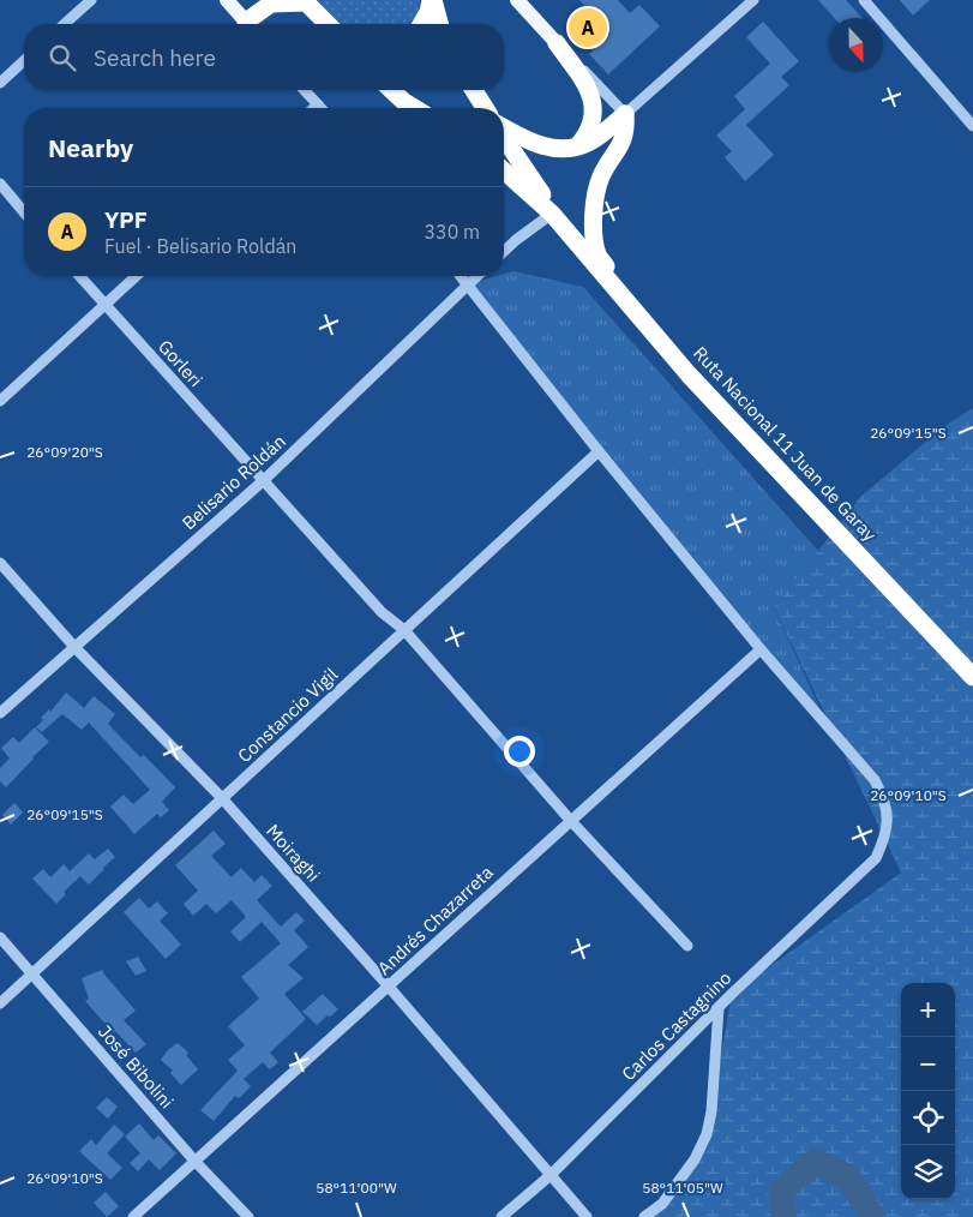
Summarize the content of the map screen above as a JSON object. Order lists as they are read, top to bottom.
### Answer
{
  "streets": {
    "highway": ["Ruta Nacional 11 Juan de Garay"],
    "street": [
      "Gorleri",
      "Belisario Roldán",
      "Constancio Vigil",
      "Moiraghi",
      "Andrés Chazarreta",
      "Carlos Castagnino",
      "José Bibolini"
    ]
  },
  "crossings": [
    ["Gorleri", "Belisario Roldán"],
    ["Gorleri", "Constancio Vigil"],
    ["Gorleri", "Andrés Chazarreta"],
    ["Belisario Roldán", "Moiraghi"],
    ["Constancio Vigil", "Moiraghi"],
    ["Constancio Vigil", "José Bibolini"],
    ["Moiraghi", "Andrés Chazarreta"],
    ["Moiraghi", "Carlos Castagnino"],
    ["Andrés Chazarreta", "Carlos Castagnino"],
    ["Andrés Chazarreta", "José Bibolini"]
  ],
  "north": "bottom",
  "page": {
    "pins": "A",
    "search": "Search here",
    "heading": "Nearby",
    "list": [
      {
        "mark": "A",
        "name": "YPF",
        "note": "Fuel · Belisario Roldán",
        "value": "330 m"
      }
    ],
    "map_buttons": ["+", "−"]
  },
  "coordinates": [
    "26°09'15\"S",
    "26°09'20\"S",
    "26°09'10\"S",
    "58°11'00\"W",
    "58°11'05\"W"
  ]
}
